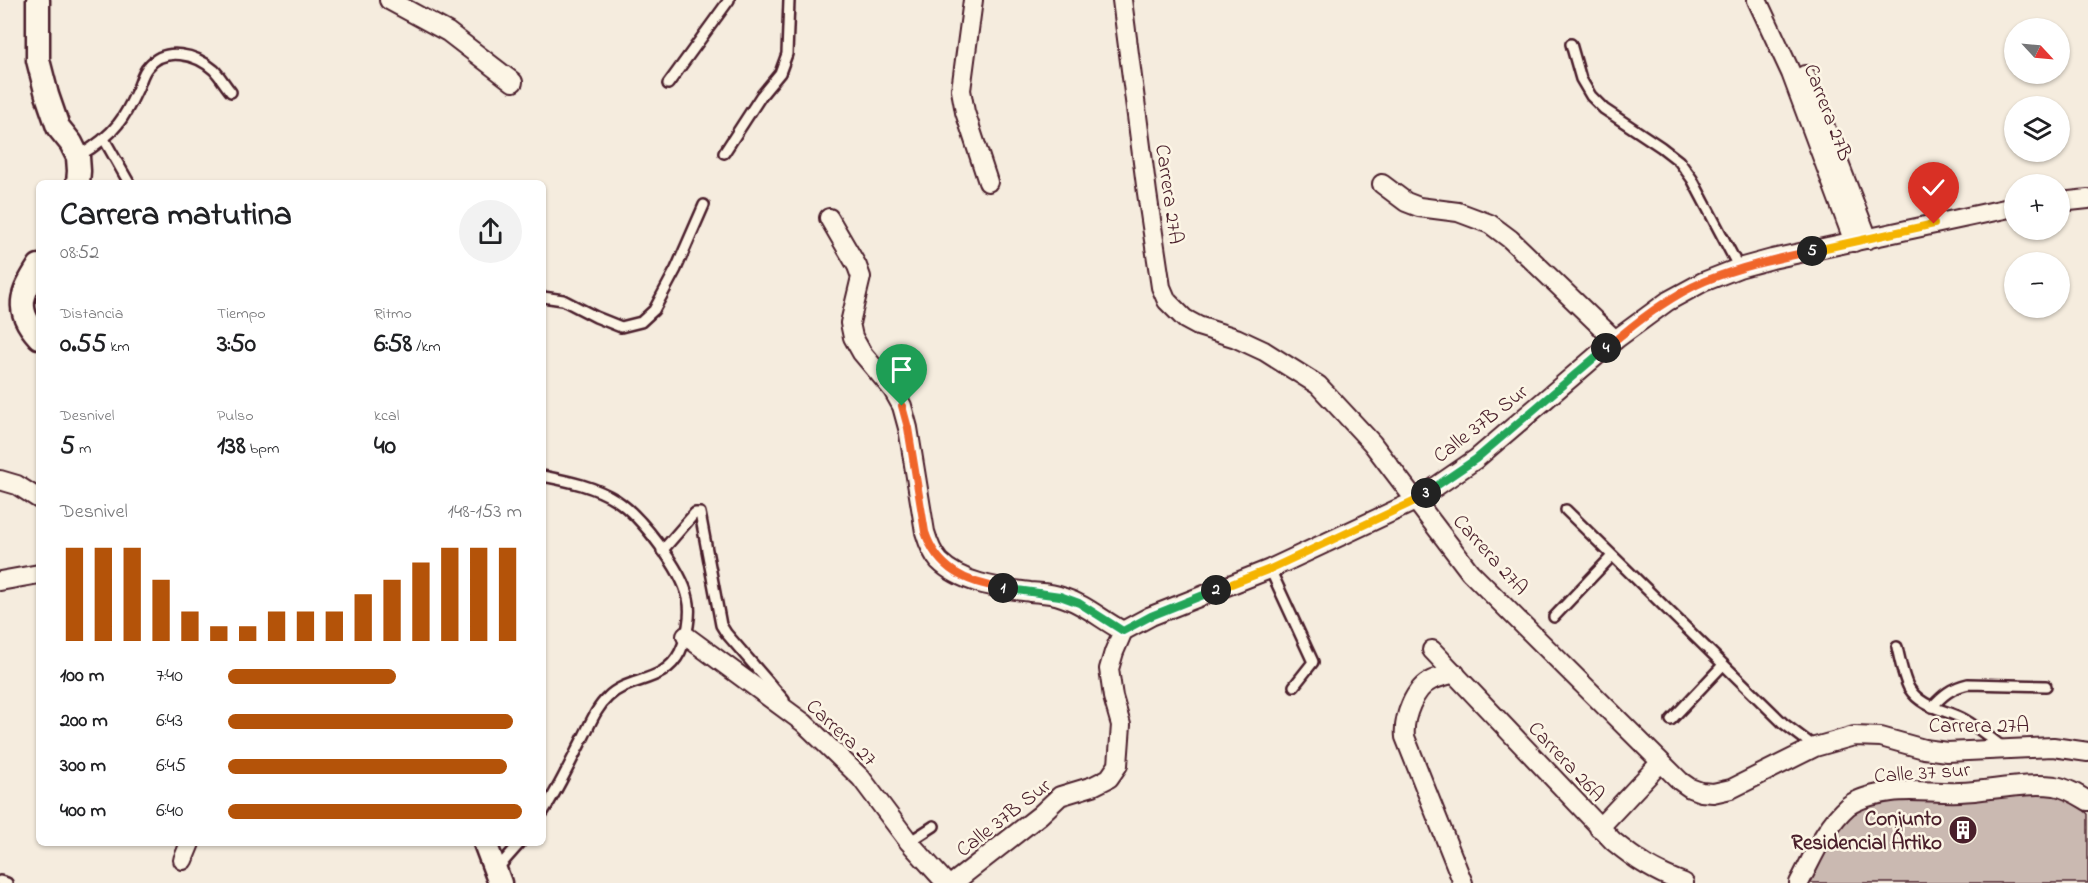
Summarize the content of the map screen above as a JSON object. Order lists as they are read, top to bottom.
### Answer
{
  "streets": {
    "street": [
      "Carrera 27B",
      "Carrera 27A",
      "Calle 37B Sur",
      "Carrera 27",
      "Carrera 26A",
      "Calle 37 sur"
    ]
  },
  "crossings": [
    ["Carrera 27B", "Calle 37B Sur"],
    ["Carrera 27A", "Calle 37B Sur"]
  ],
  "places": {
    "building": ["Conjunto Residencial Ártiko"]
  },
  "north": "bottom right",
  "page": {
    "map_buttons": ["+", "−"],
    "heading": ["Carrera matutina", "08:52"],
    "pins": [
      "5",
      "4",
      "3",
      "1",
      "2"
    ],
    "stats": [
      ["Distancia", "0.55 km"],
      ["Tiempo", "3:50"],
      ["Ritmo", "6:58 /km"],
      ["Desnivel", "5 m"],
      ["Pulso", "138 bpm"],
      ["kcal", "40"]
    ],
    "chart": ["Desnivel", "148–153 m"],
    "list": [
      {
        "name": "100 m",
        "note": "7:40"
      },
      {
        "name": "200 m",
        "note": "6:43"
      },
      {
        "name": "300 m",
        "note": "6:45"
      },
      {
        "name": "400 m",
        "note": "6:40"
      }
    ]
  }
}
